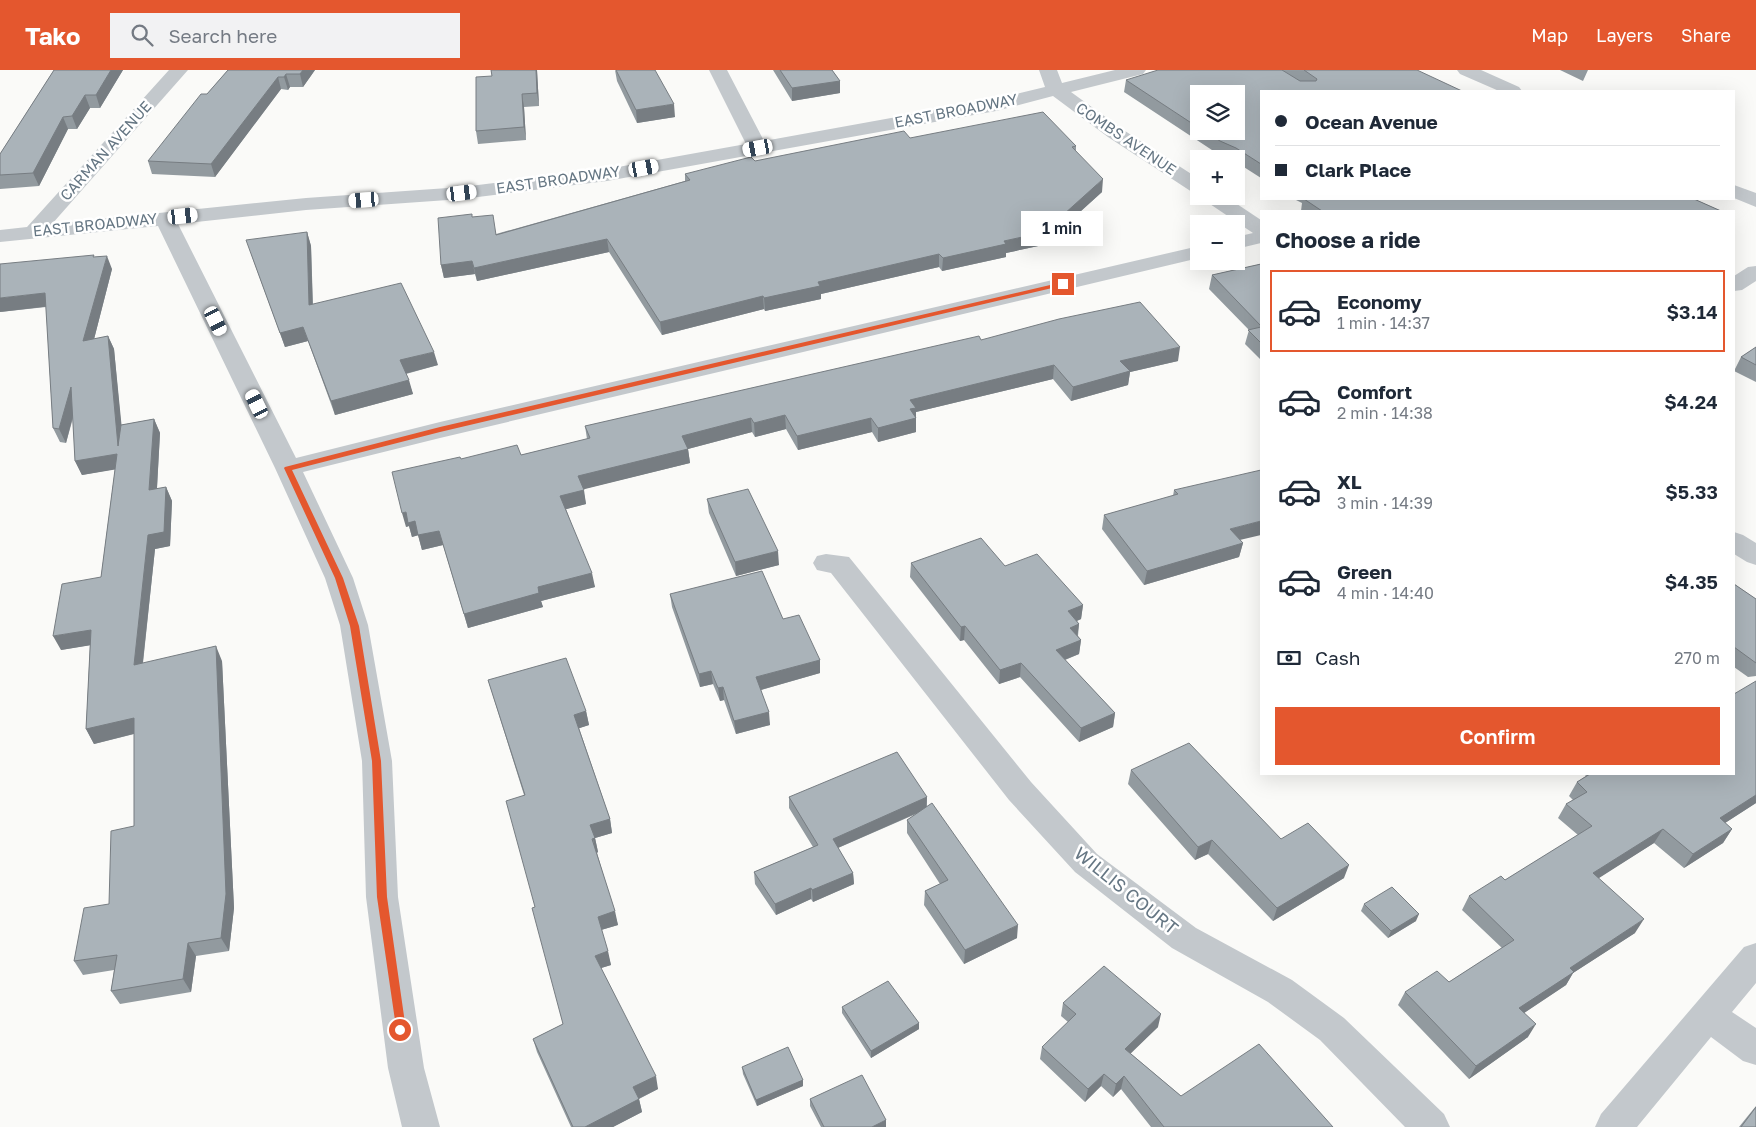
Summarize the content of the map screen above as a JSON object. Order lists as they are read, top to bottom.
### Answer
{
  "streets": {
    "street": [
      "EAST BROADWAY",
      "COMBS AVENUE",
      "CARMAN AVENUE",
      "WILLIS COURT"
    ]
  },
  "crossings": [
    ["EAST BROADWAY", "COMBS AVENUE"],
    ["EAST BROADWAY", "CARMAN AVENUE"]
  ],
  "page": {
    "header": "Tako",
    "search": "Search here",
    "nav": ["Map", "Layers", "Share"],
    "map_buttons": ["+", "−"],
    "banner": ["Ocean Avenue", "Clark Place"],
    "heading": "Choose a ride",
    "bubble": "1 min",
    "list": [
      {
        "name": "Economy",
        "note": "1 min · 14:37",
        "value": "$3.14"
      },
      {
        "name": "Comfort",
        "note": "2 min · 14:38",
        "value": "$4.24"
      },
      {
        "name": "XL",
        "note": "3 min · 14:39",
        "value": "$5.33"
      },
      {
        "name": "Green",
        "note": "4 min · 14:40",
        "value": "$4.35"
      }
    ],
    "pay": ["Cash", "270 m"],
    "buttons": "Confirm"
  }
}
